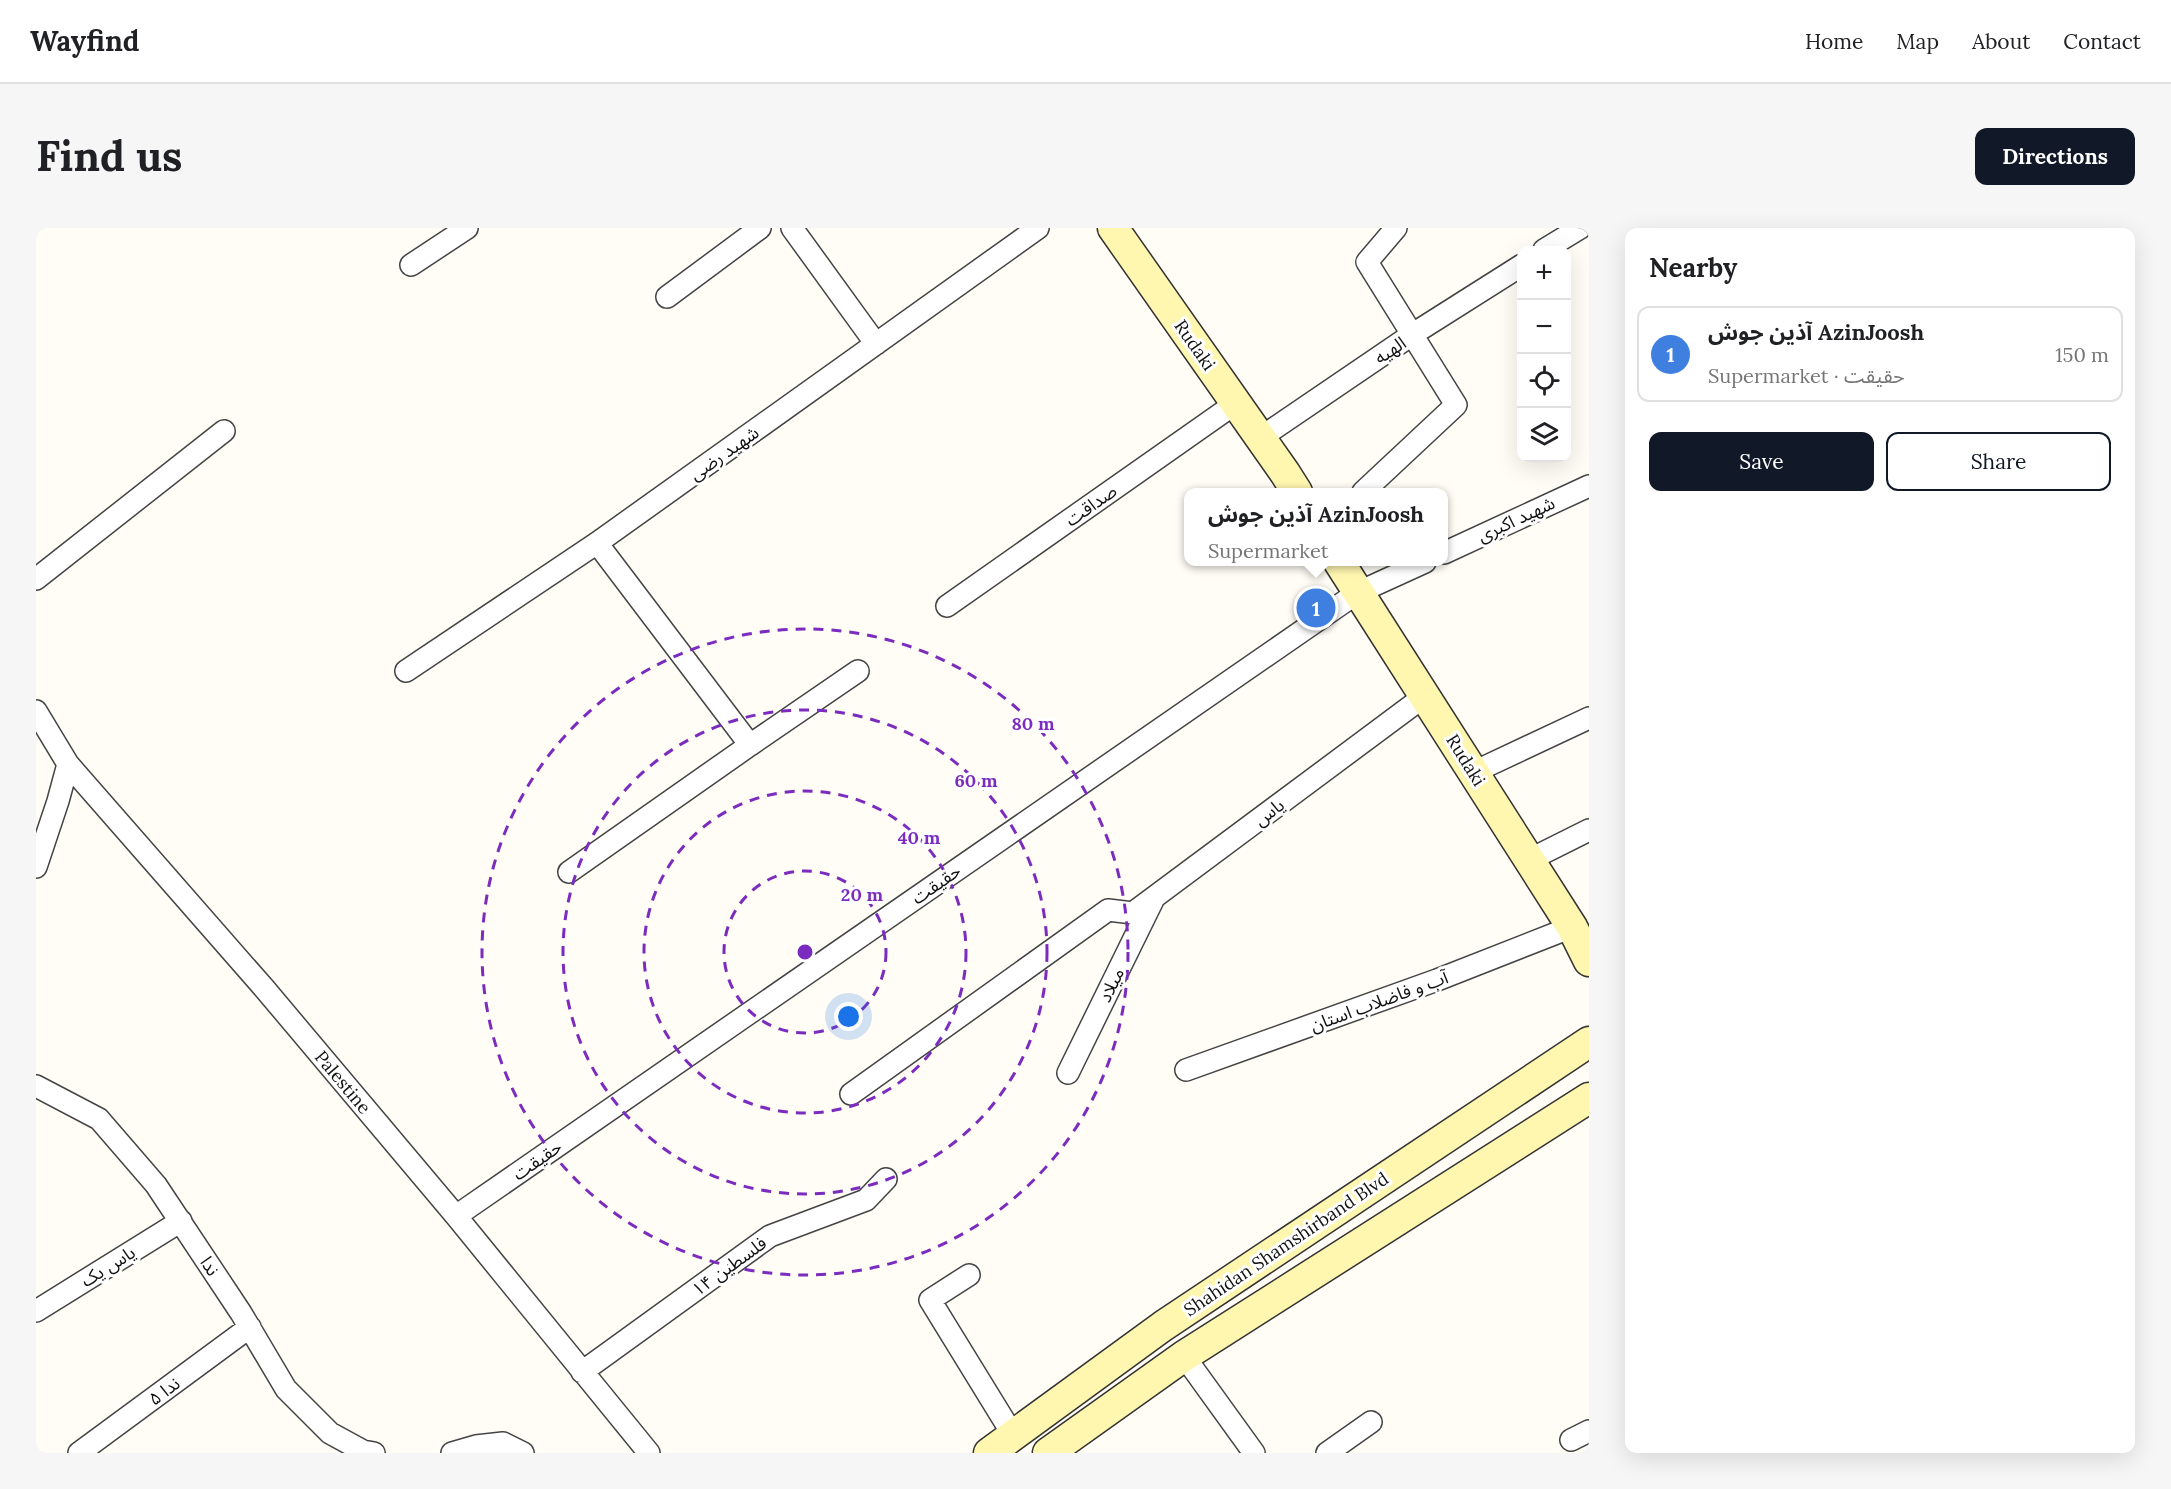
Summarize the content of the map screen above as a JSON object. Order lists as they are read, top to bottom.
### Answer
{
  "streets": {
    "main road": ["Rudaki", "Shahidan Shamshirband Blvd"],
    "street": [
      "الهیه",
      "شهید رضی",
      "صداقت",
      "شهید اکبری",
      "یاس",
      "حقیقت",
      "میلاد",
      "آب و فاضلاب استان",
      "Palestine",
      "یاس یک",
      "ندا",
      "فلسطین ۱۴",
      "ندا ۵"
    ]
  },
  "crossings": [
    ["Rudaki", "الهیه"],
    ["Rudaki", "صداقت"],
    ["Rudaki", "یاس"],
    ["Rudaki", "حقیقت"],
    ["Rudaki", "آب و فاضلاب استان"],
    ["یاس", "میلاد"],
    ["حقیقت", "Palestine"],
    ["Palestine", "فلسطین ۱۴"],
    ["یاس یک", "ندا"],
    ["ندا", "ندا ۵"]
  ],
  "page": {
    "header": "Wayfind",
    "nav": [
      "Home",
      "Map",
      "About",
      "Contact"
    ],
    "buttons": [
      "Directions",
      ["Save", "Share"]
    ],
    "title": "Find us",
    "heading": "Nearby",
    "map_buttons": ["+", "−"],
    "list": [
      {
        "mark": "1",
        "name": "آذین جوش AzinJoosh",
        "note": "Supermarket · حقیقت",
        "value": "150 m"
      }
    ],
    "popup": ["آذین جوش AzinJoosh", "Supermarket"],
    "pins": "1"
  },
  "rings": [
    "80 m",
    "60 m",
    "40 m",
    "20 m"
  ]
}
